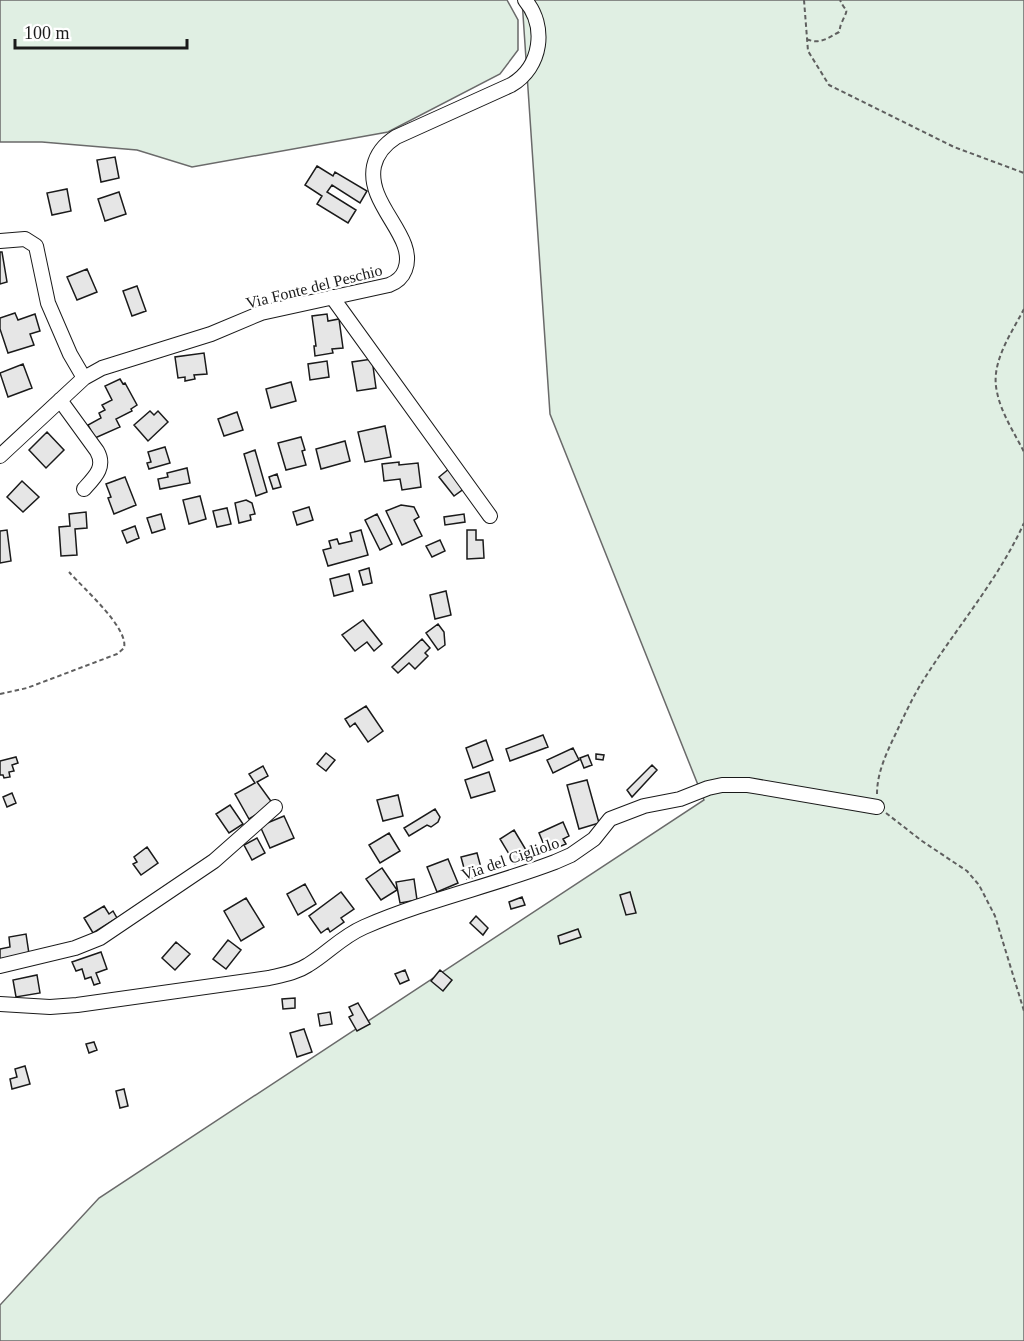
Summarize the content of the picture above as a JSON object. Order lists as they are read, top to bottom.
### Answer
{
  "streets": {
    "street": ["Via Fonte del Peschio", "Via del Cigliolo"]
  },
  "scale_bar": "100 m"
}
